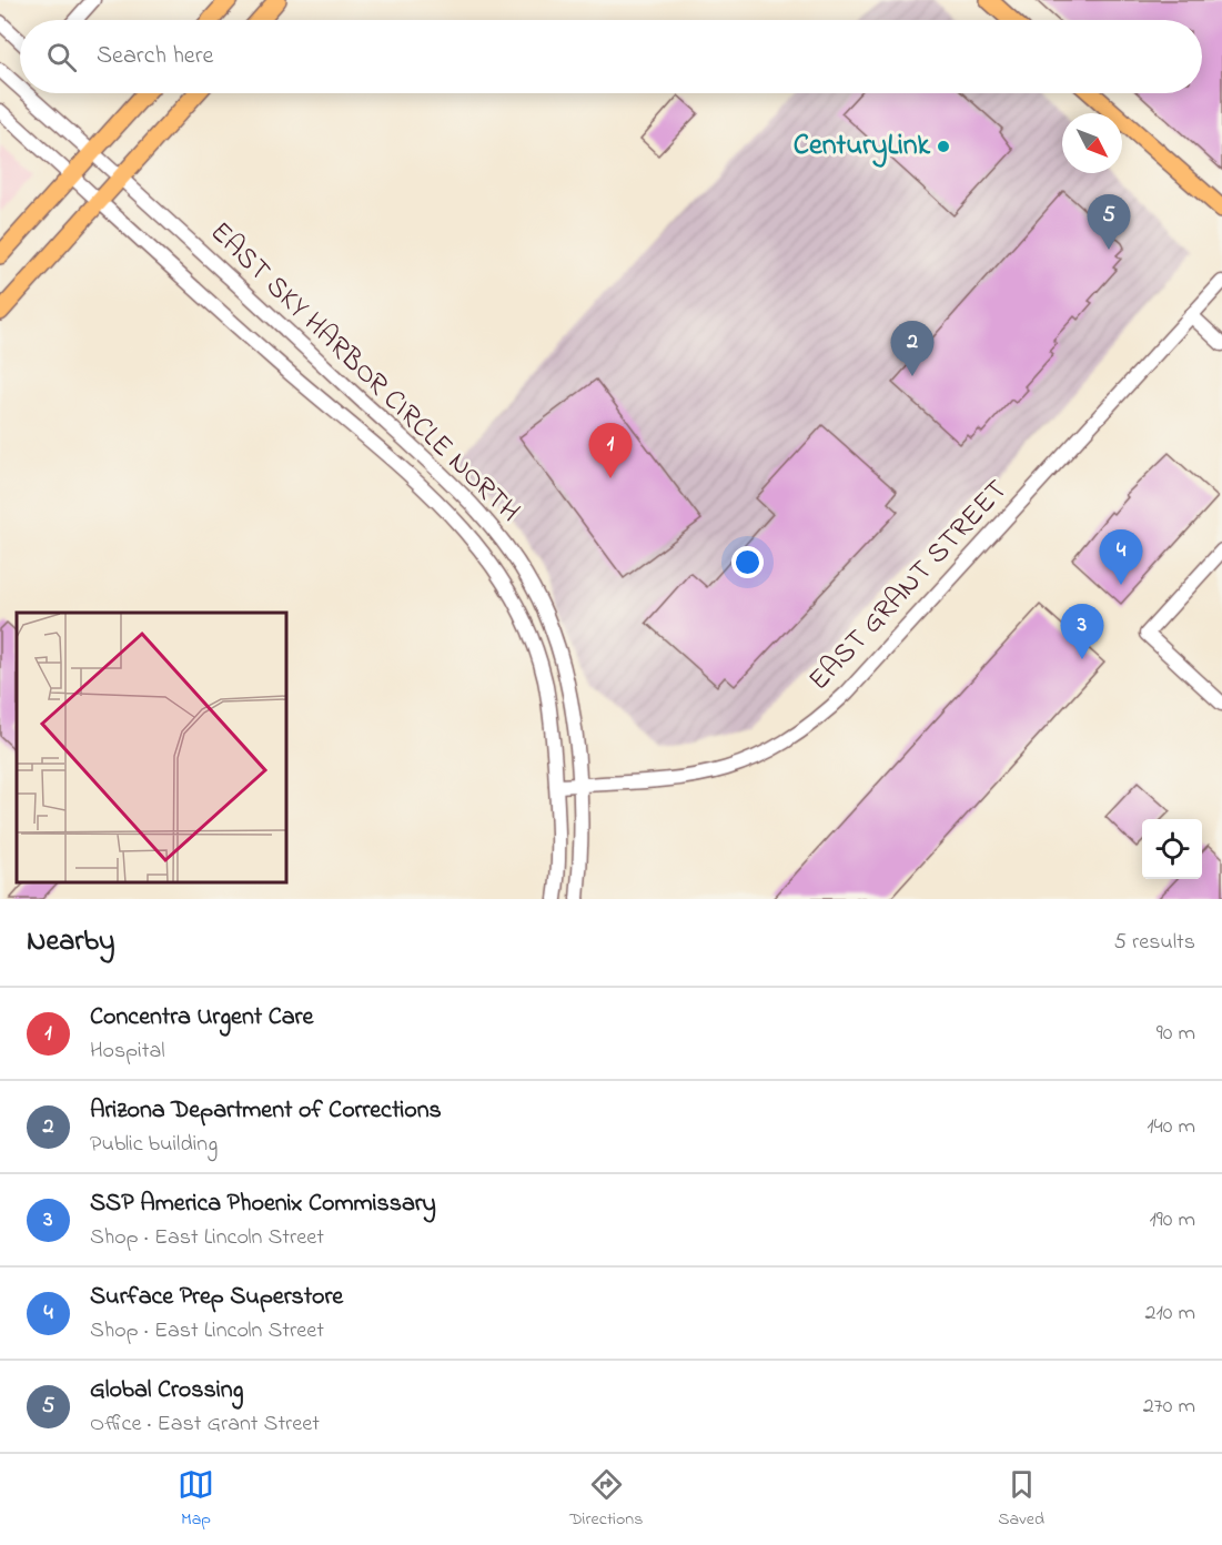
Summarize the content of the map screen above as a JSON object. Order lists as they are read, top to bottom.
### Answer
{
  "streets": {
    "street": ["EAST SKY HARBOR CIRCLE NORTH", "EAST GRANT STREET"]
  },
  "crossings": [
    ["EAST SKY HARBOR CIRCLE NORTH", "EAST GRANT STREET"]
  ],
  "places": ["CenturyLink"],
  "north": "bottom right",
  "page": {
    "search": "Search here",
    "pins": [
      "5",
      "2",
      "1",
      "4",
      "3"
    ],
    "heading": ["Nearby", "5 results"],
    "list": [
      {
        "mark": "1",
        "name": "Concentra Urgent Care",
        "note": "Hospital",
        "value": "90 m"
      },
      {
        "mark": "2",
        "name": "Arizona Department of Corrections",
        "note": "Public building",
        "value": "140 m"
      },
      {
        "mark": "3",
        "name": "SSP America Phoenix Commissary",
        "note": "Shop · East Lincoln Street",
        "value": "190 m"
      },
      {
        "mark": "4",
        "name": "Surface Prep Superstore",
        "note": "Shop · East Lincoln Street",
        "value": "210 m"
      },
      {
        "mark": "5",
        "name": "Global Crossing",
        "note": "Office · East Grant Street",
        "value": "270 m"
      }
    ],
    "nav": ["Map", "Directions", "Saved"]
  }
}
